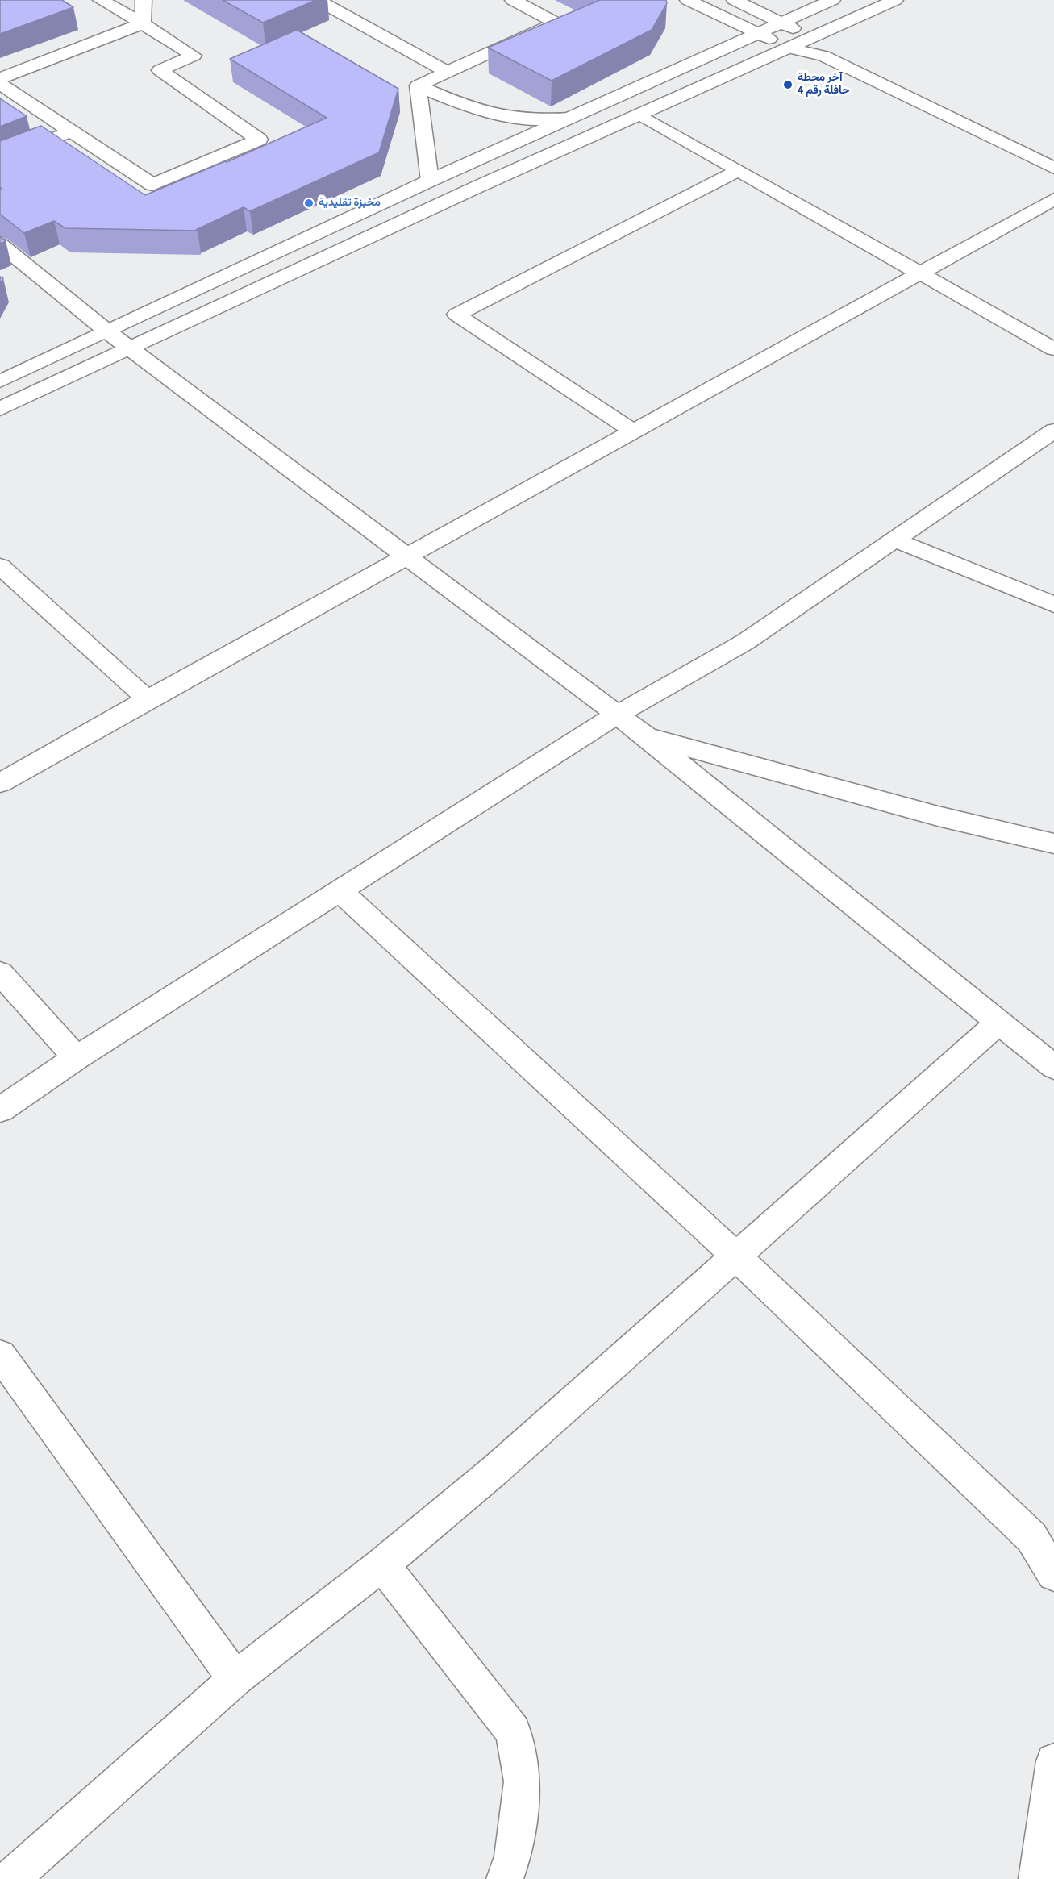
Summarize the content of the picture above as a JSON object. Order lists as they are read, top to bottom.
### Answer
{
  "places": ["آخر محطة حافلة رقم 4", "مخبزة تقليدية"]
}
